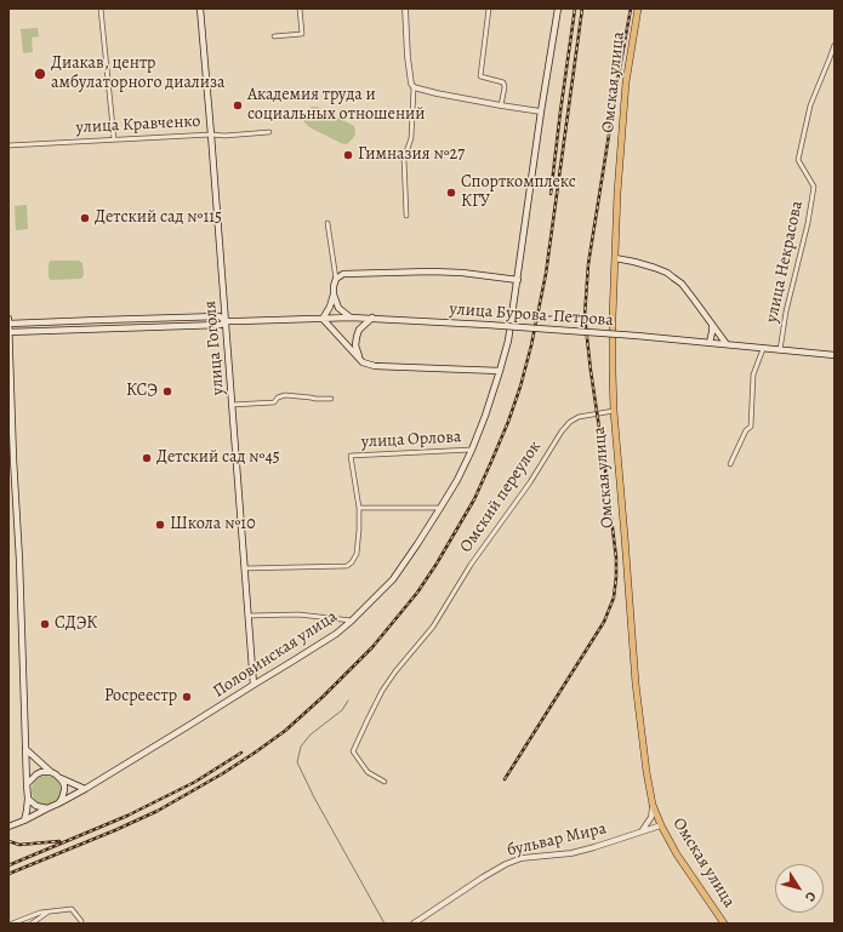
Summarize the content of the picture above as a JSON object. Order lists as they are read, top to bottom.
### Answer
{
  "streets": {
    "main road": [
      "Омская улица",
      "улица Бурова-Петрова",
      "улица Гоголя",
      "Половинская улица"
    ],
    "street": [
      "улица Кравченко",
      "улица Некрасова",
      "улица Орлова",
      "Омский переулок",
      "бульвар Мира"
    ]
  },
  "crossings": [
    ["Омская улица", "Омский переулок"],
    ["Омская улица", "бульвар Мира"],
    ["улица Кравченко", "улица Гоголя"],
    ["улица Некрасова", "улица Бурова-Петрова"],
    ["улица Бурова-Петрова", "улица Гоголя"],
    ["улица Гоголя", "Половинская улица"],
    ["улица Орлова", "Половинская улица"]
  ],
  "places": [
    "Диакав, центр амбулаторного диализа",
    "Академия труда и социальных отношений",
    "Гимназия №27",
    "Спорткомплекс КГУ",
    "Детский сад №115",
    "КСЭ",
    "Детский сад №45",
    "Школа №10",
    "СДЭК",
    "Росреестр"
  ],
  "north": "bottom right"
}
